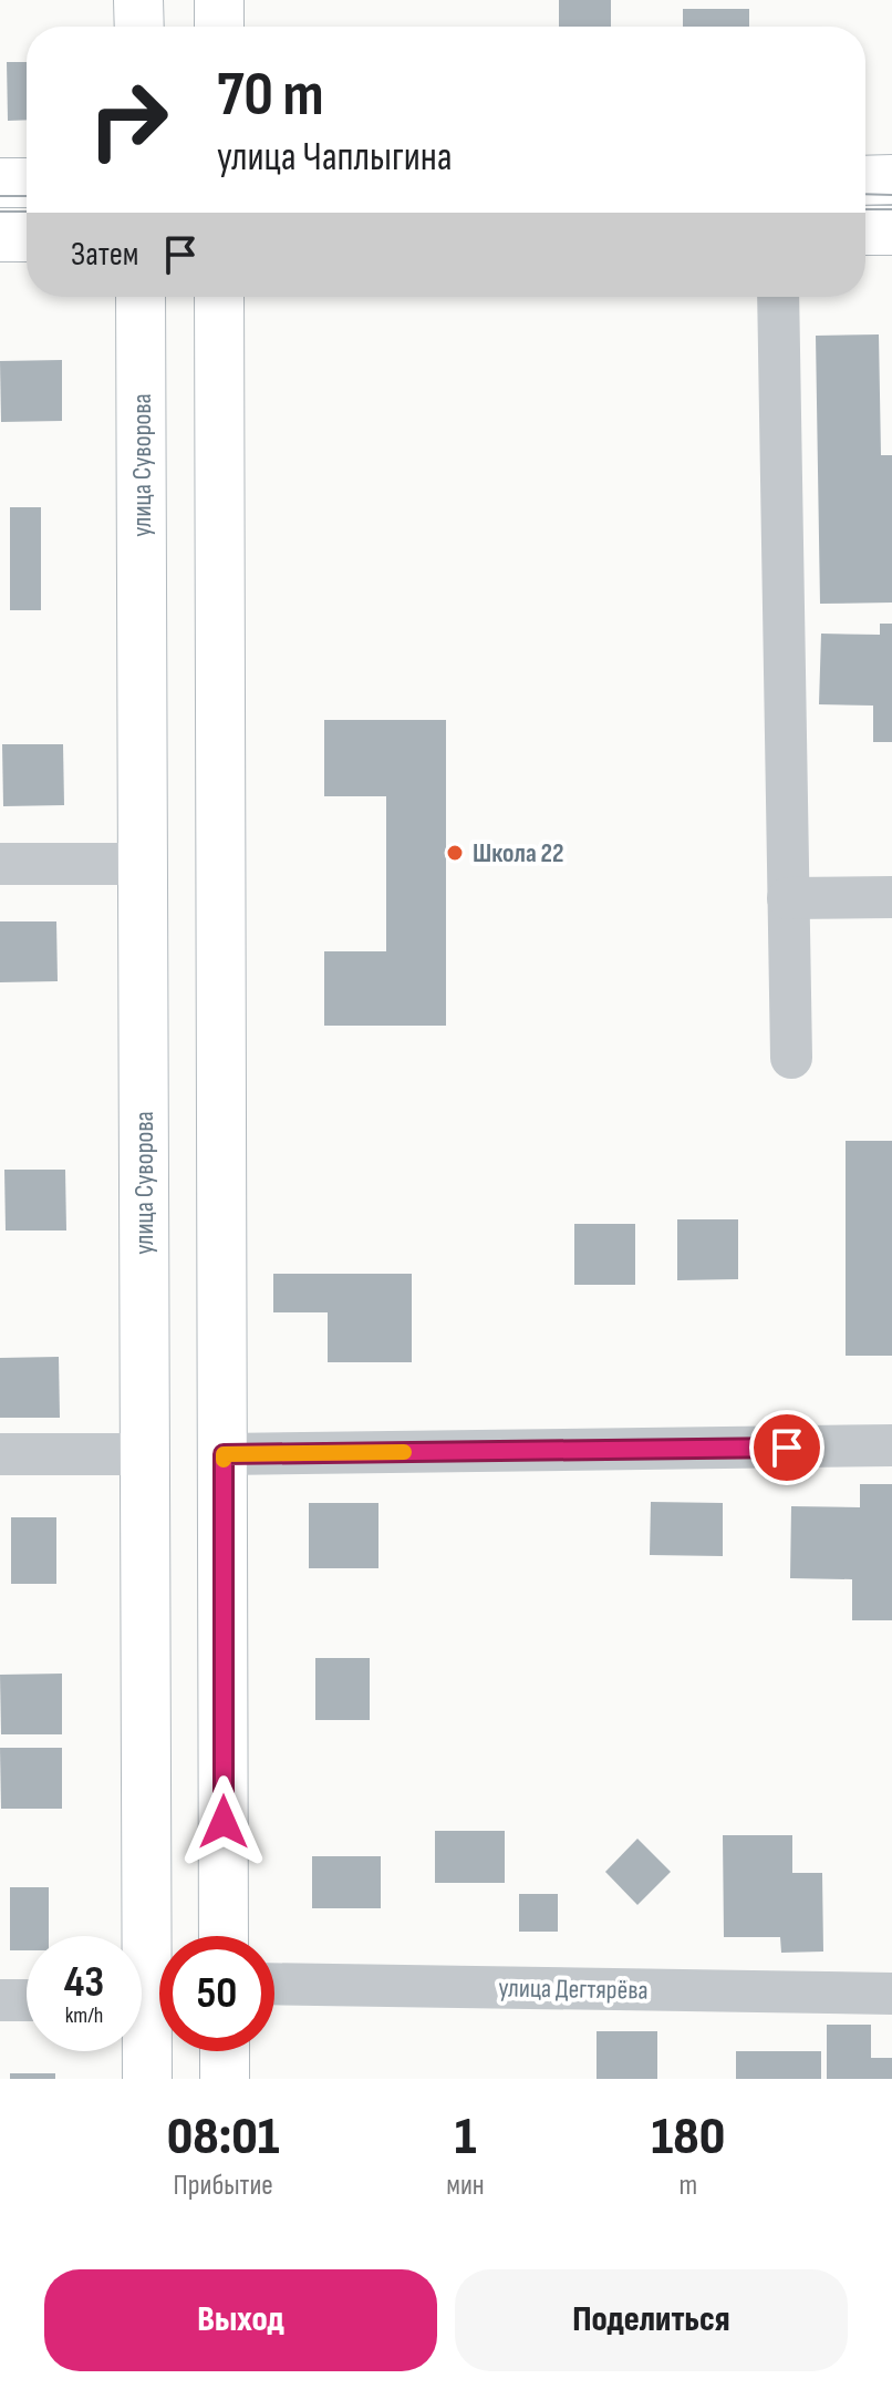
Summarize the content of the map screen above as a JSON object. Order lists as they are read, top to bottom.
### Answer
{
  "streets": {
    "main road": ["улица Суворова"],
    "street": ["улица Дегтярёва"]
  },
  "places": ["Школа 22"],
  "page": {
    "turn": ["70 m", "улица Чаплыгина"],
    "then": "Затем",
    "speed": "43 km/h",
    "limit": "50",
    "eta": [
      "08:01",
      "Прибытие",
      "1",
      "мин",
      "180",
      "m"
    ],
    "buttons": ["Выход", "Поделиться"]
  }
}
